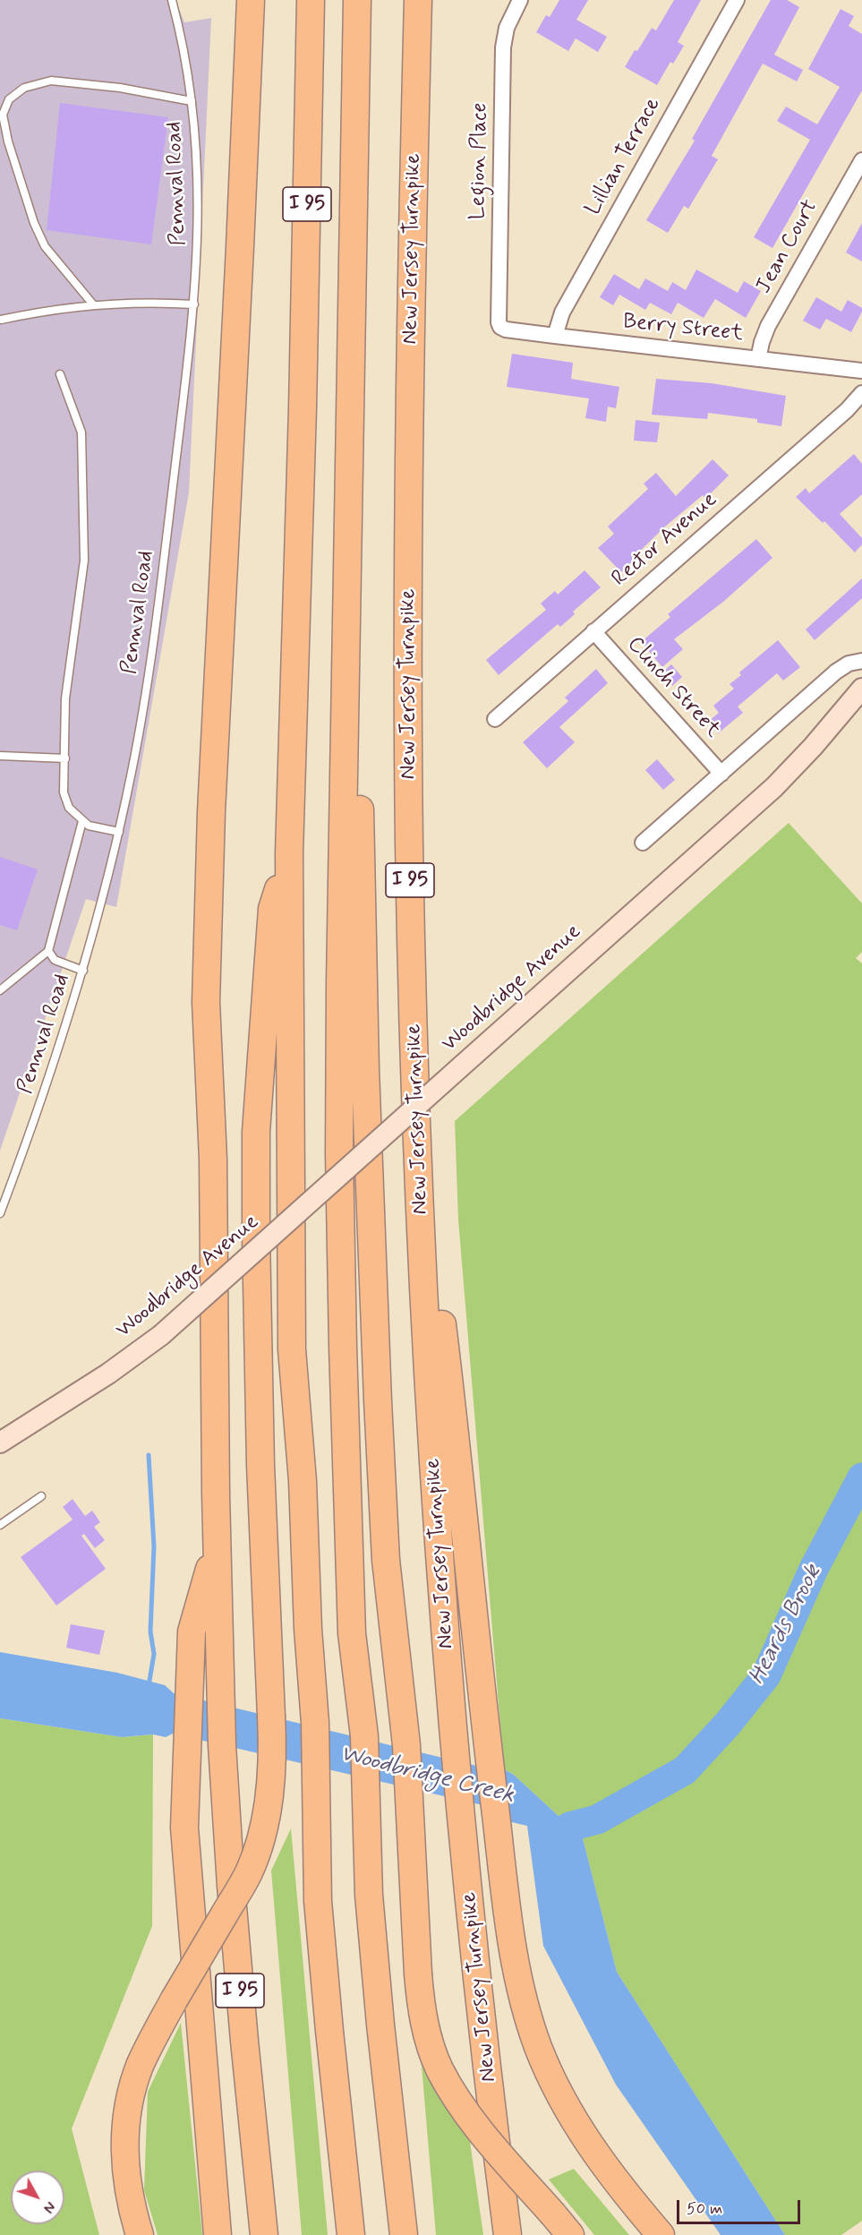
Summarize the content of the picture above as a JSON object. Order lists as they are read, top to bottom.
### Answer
{
  "streets": {
    "highway": ["I 95", "New Jersey Turnpike"],
    "street": [
      "Lillian Terrace",
      "Legion Place",
      "Jean Court",
      "Berry Street",
      "Rector Avenue",
      "Clinch Street",
      "Woodbridge Avenue"
    ],
    "lane": ["Pennval Road"]
  },
  "crossings": [
    ["Lillian Terrace", "Berry Street"],
    ["Legion Place", "Berry Street"],
    ["Jean Court", "Berry Street"],
    ["Rector Avenue", "Clinch Street"]
  ],
  "water": ["Heards Brook", "Woodbridge Creek"],
  "scale_bar": "50 m",
  "north": "bottom right"
}
